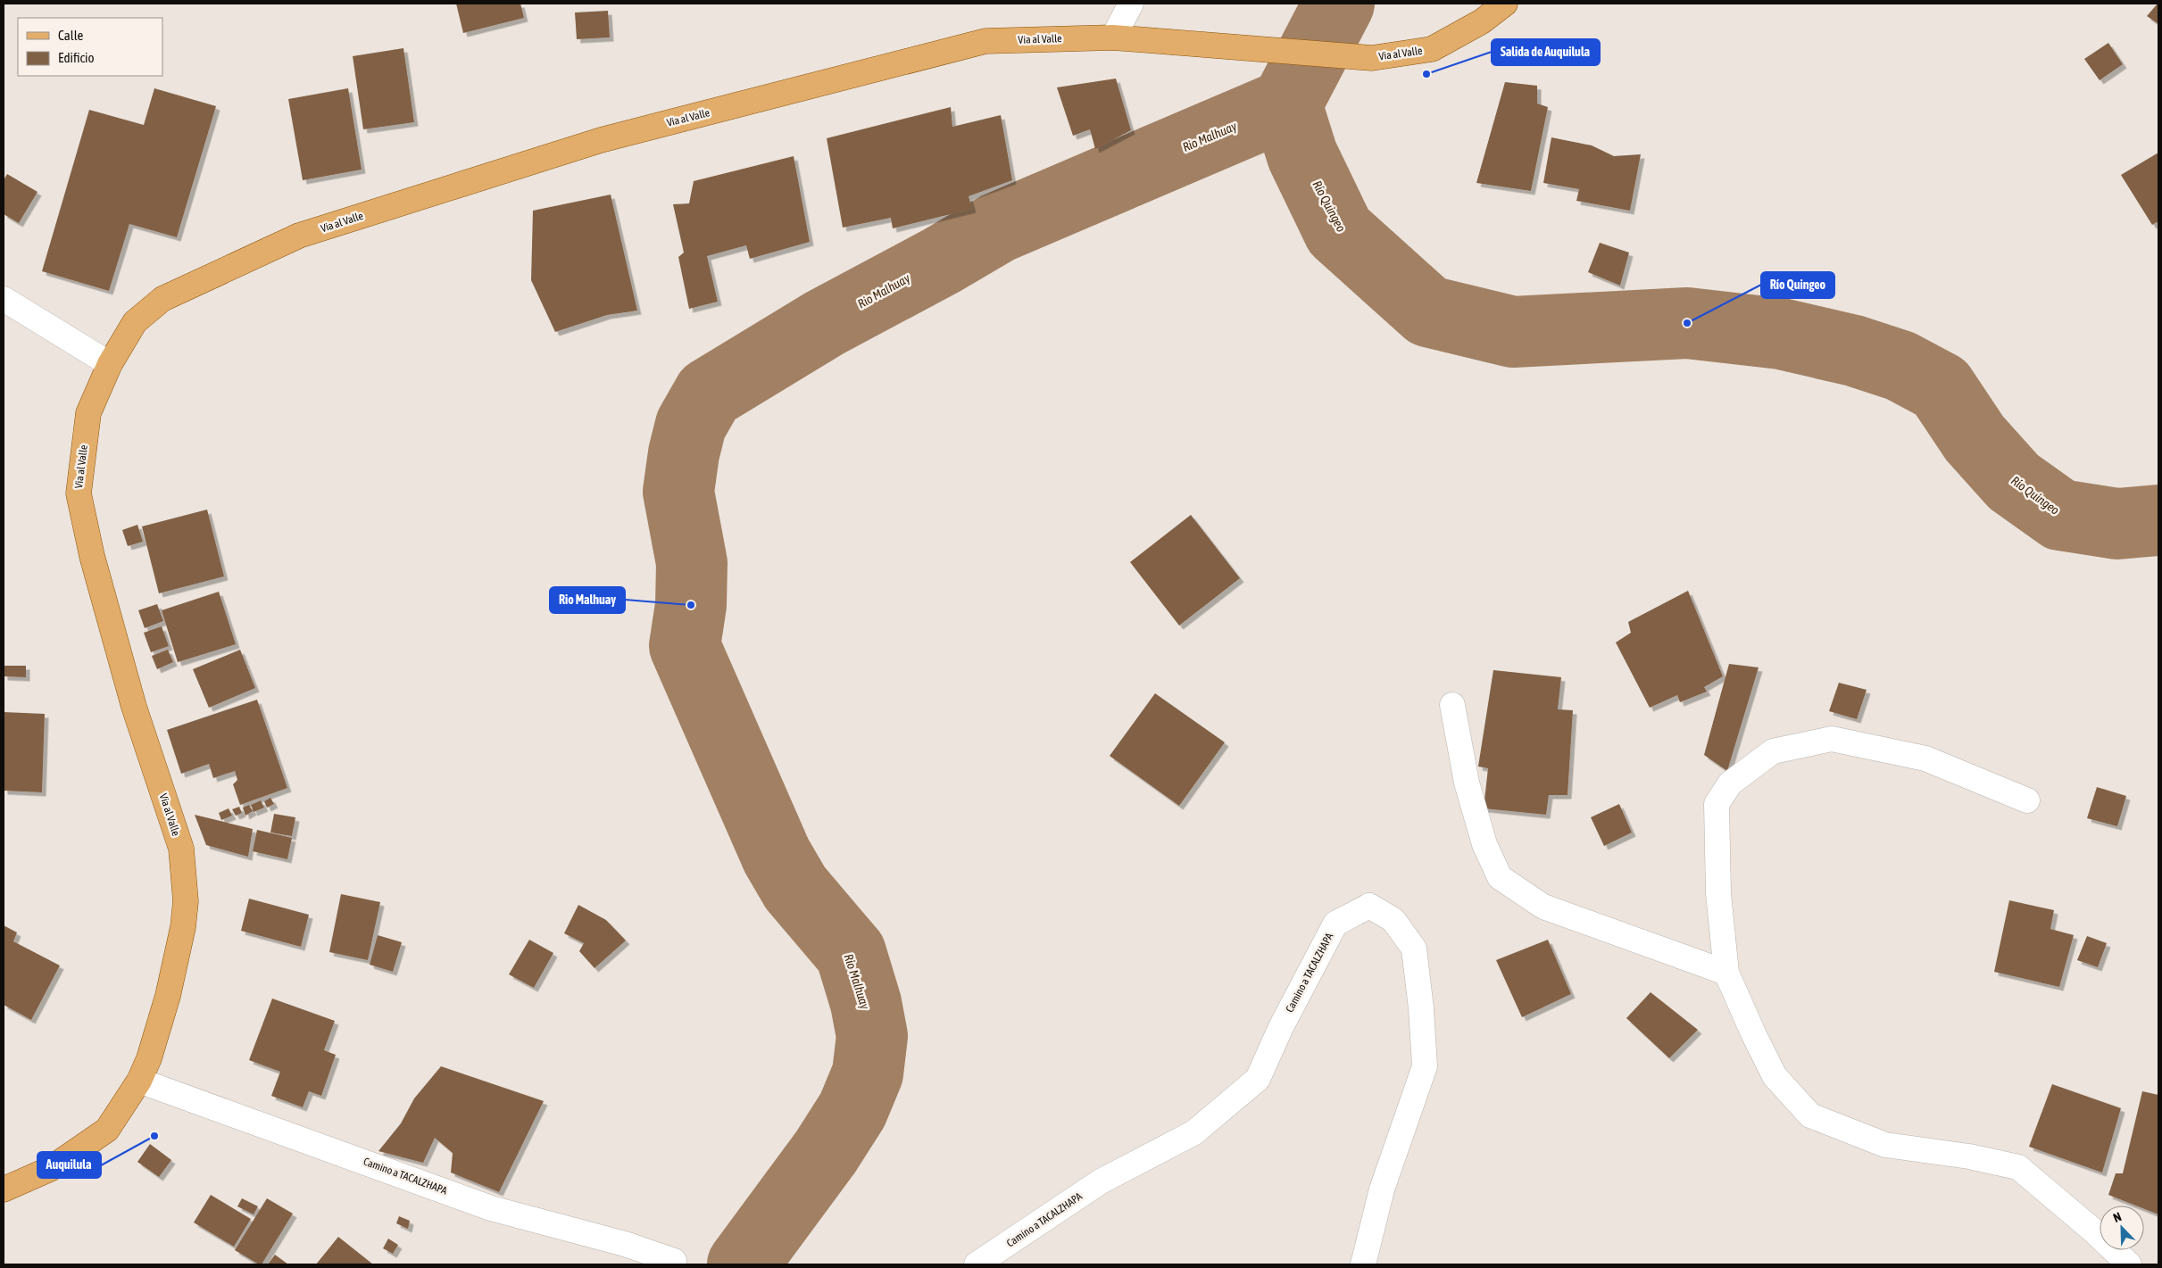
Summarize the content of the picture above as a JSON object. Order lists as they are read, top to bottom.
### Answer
{
  "streets": {
    "main road": ["Via al Valle"],
    "street": ["Camino a TACALZHAPA"]
  },
  "crossings": [
    ["Via al Valle", "Camino a TACALZHAPA"]
  ],
  "water": ["Rio Malhuay", "Río Quingeo"],
  "places": [
    "Salida de Auquilula",
    "Río Quingeo",
    "Rio Malhuay",
    "Auquilula"
  ],
  "legend": ["Calle", "Edificio"],
  "north": "top left"
}
